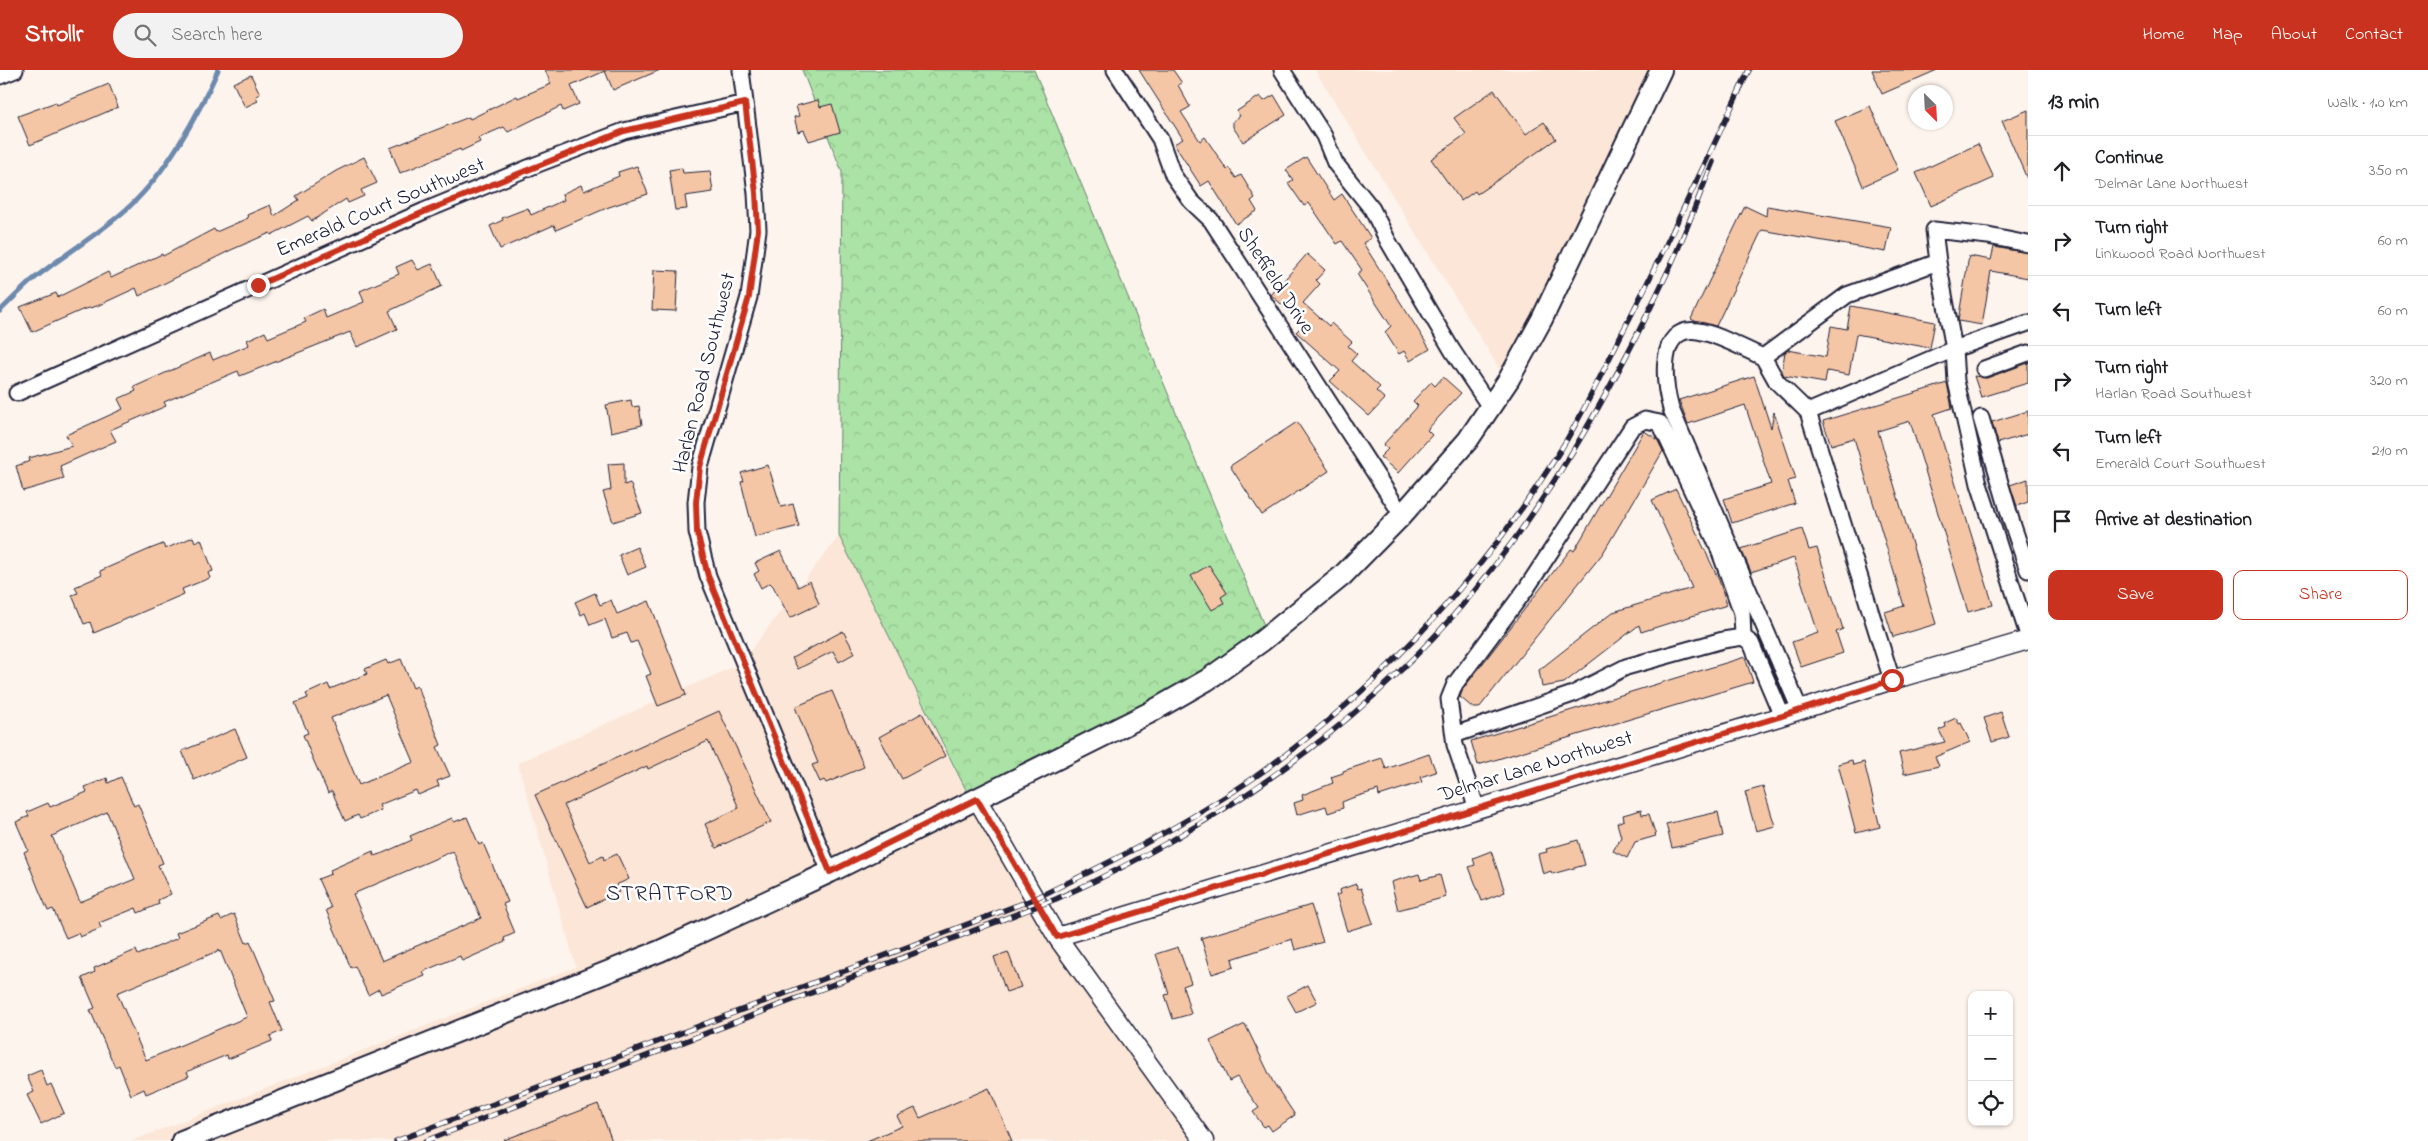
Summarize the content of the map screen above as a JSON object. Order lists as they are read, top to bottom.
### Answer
{
  "streets": {
    "street": [
      "Emerald Court Southwest",
      "Sheffield Drive",
      "Harlan Road Southwest",
      "Delmar Lane Northwest"
    ]
  },
  "crossings": [
    ["Emerald Court Southwest", "Harlan Road Southwest"]
  ],
  "districts": ["STRATFORD"],
  "north": "bottom right",
  "page": {
    "header": "Strollr",
    "search": "Search here",
    "nav": [
      "Home",
      "Map",
      "About",
      "Contact"
    ],
    "heading": ["13 min", "Walk · 1.0 km"],
    "list": [
      ["Continue", "Delmar Lane Northwest", "350 m"],
      ["Turn right", "Linkwood Road Northwest", "60 m"],
      ["Turn left", "60 m"],
      ["Turn right", "Harlan Road Southwest", "320 m"],
      ["Turn left", "Emerald Court Southwest", "210 m"],
      "Arrive at destination"
    ],
    "buttons": ["Save", "Share"],
    "map_buttons": ["+", "−"]
  }
}
